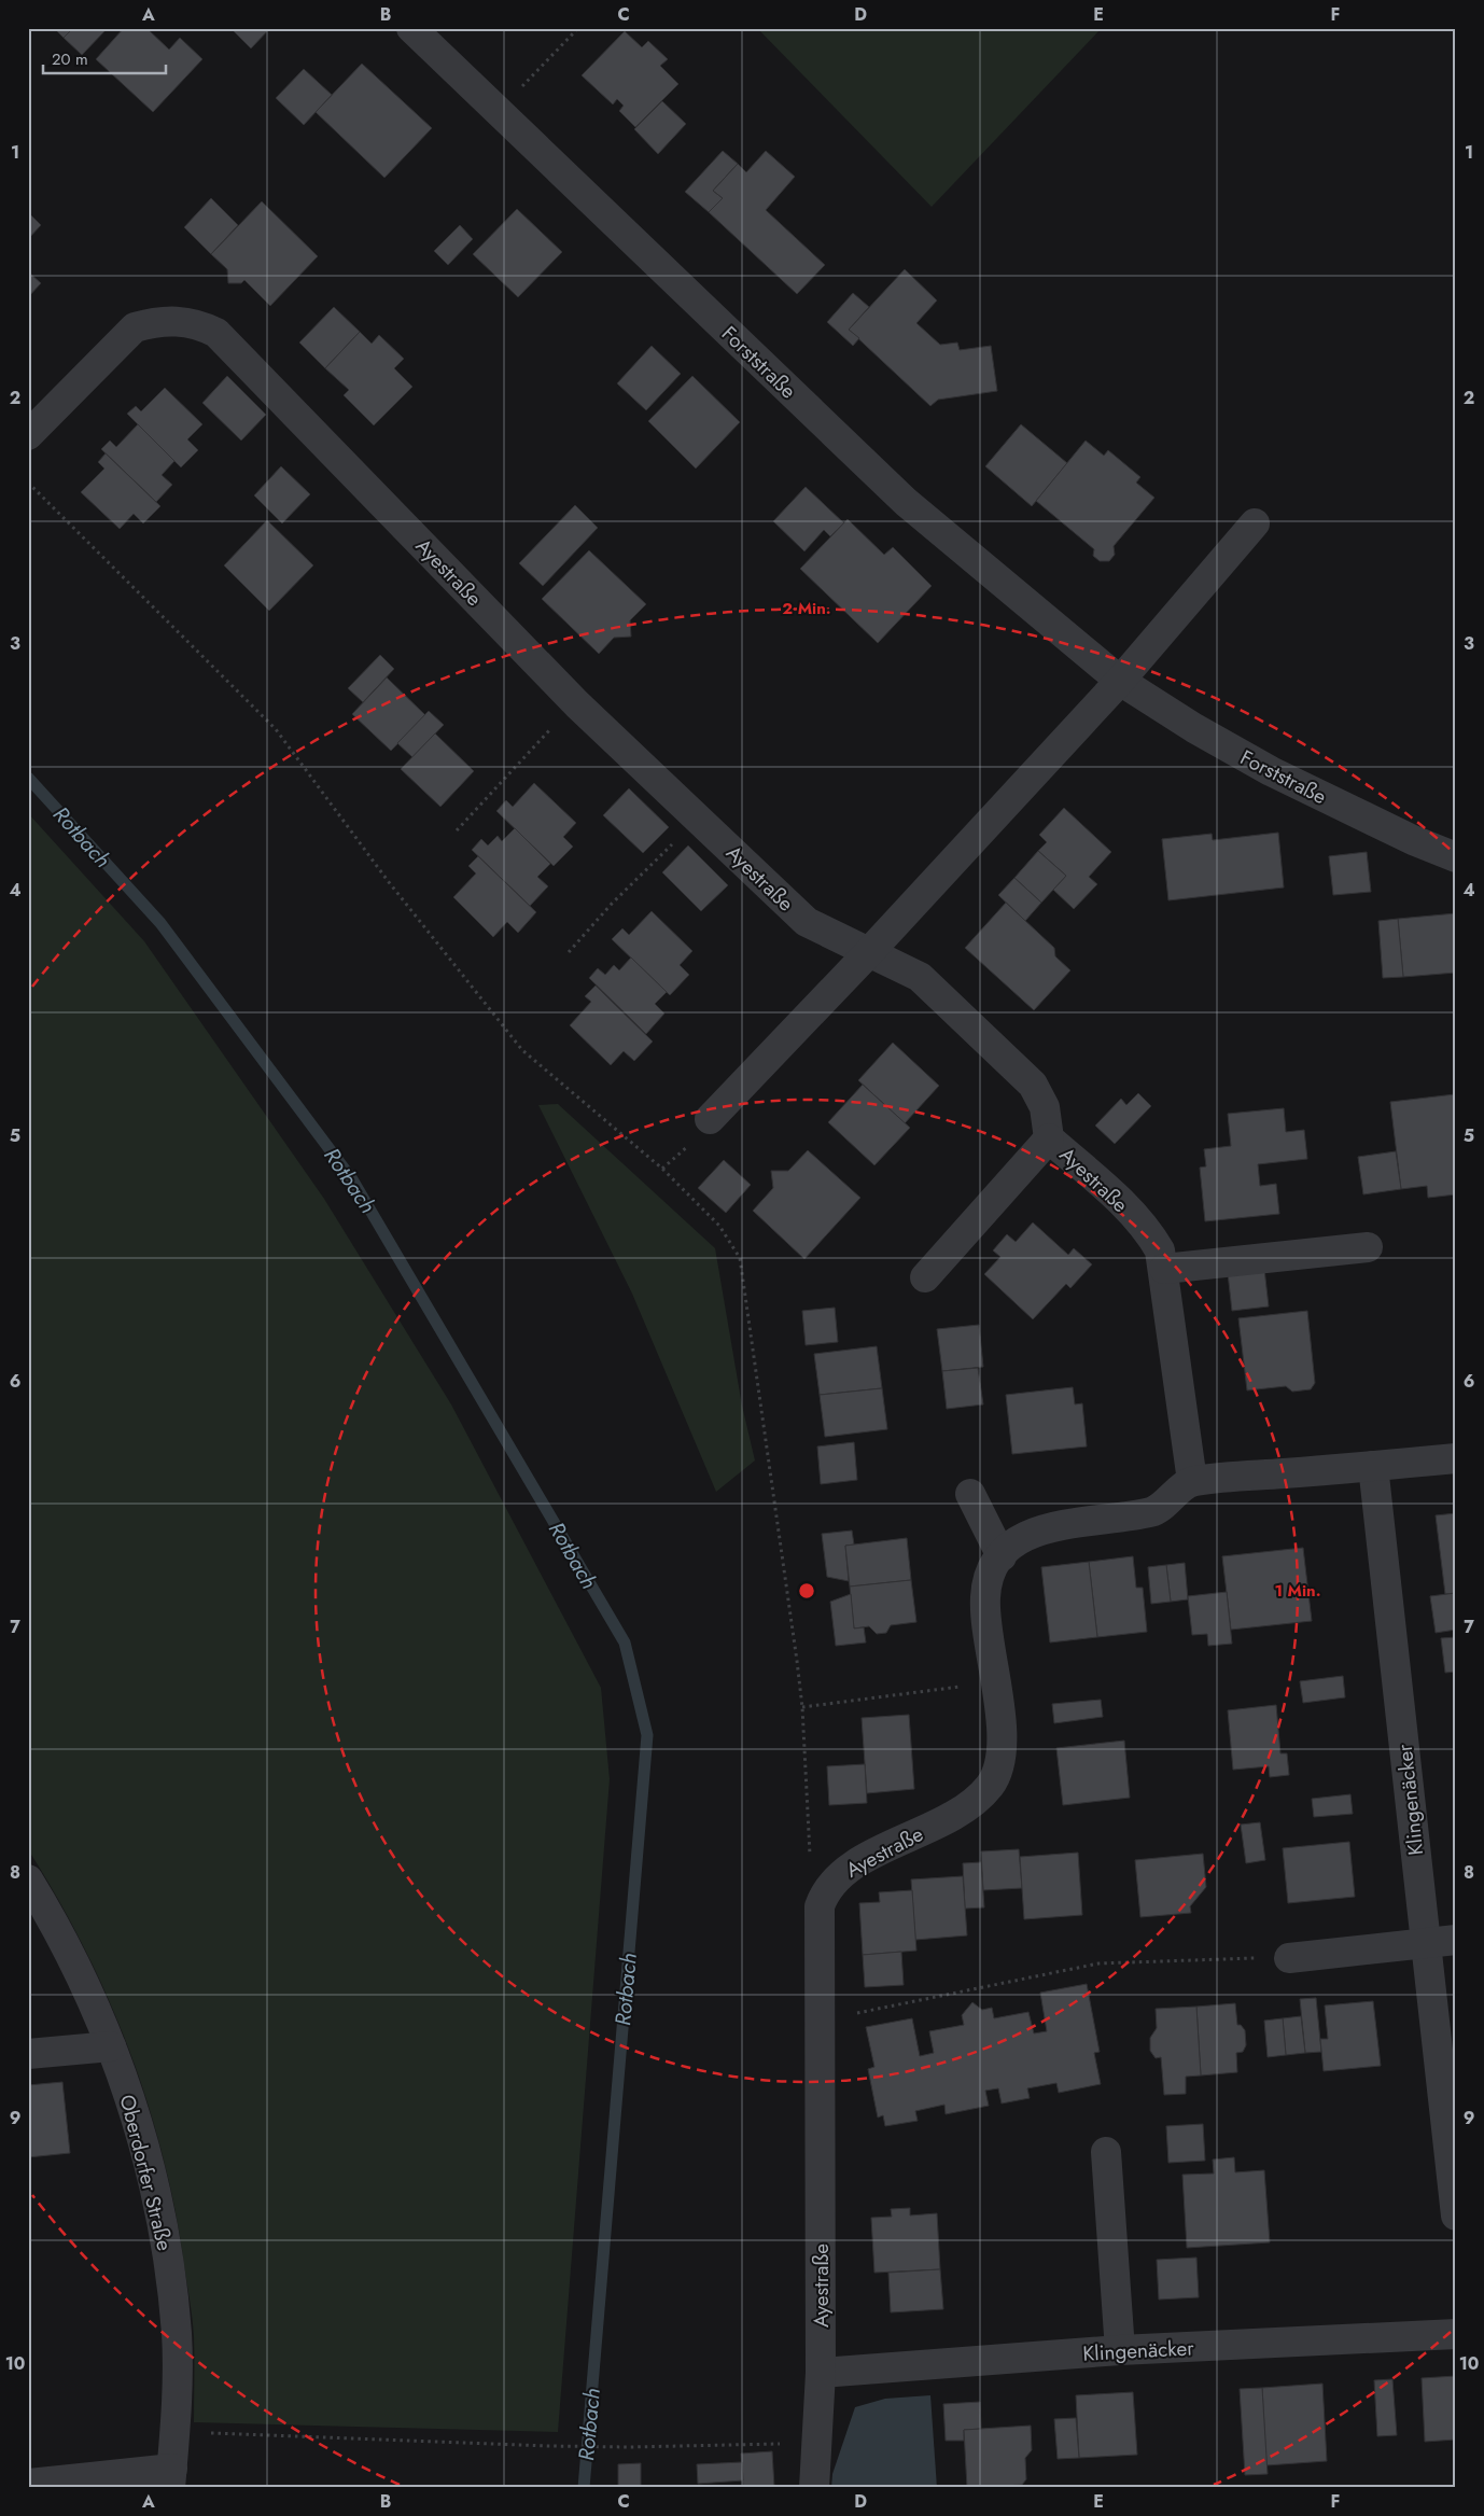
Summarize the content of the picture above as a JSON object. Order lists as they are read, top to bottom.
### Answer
{
  "streets": {
    "street": [
      "Forststraße",
      "Ayestraße",
      "Klingenäcker",
      "Oberdorfer Straße"
    ]
  },
  "crossings": [
    ["Ayestraße", "Klingenäcker"]
  ],
  "water": ["Rotbach"],
  "scale_bar": "20 m",
  "grid": {
    "columns": [
      "A",
      "B",
      "C",
      "D",
      "E",
      "F"
    ],
    "rows": [
      "1",
      "2",
      "3",
      "4",
      "5",
      "6",
      "7",
      "8",
      "9",
      "10"
    ]
  },
  "rings": ["2 Min.", "1 Min."]
}
